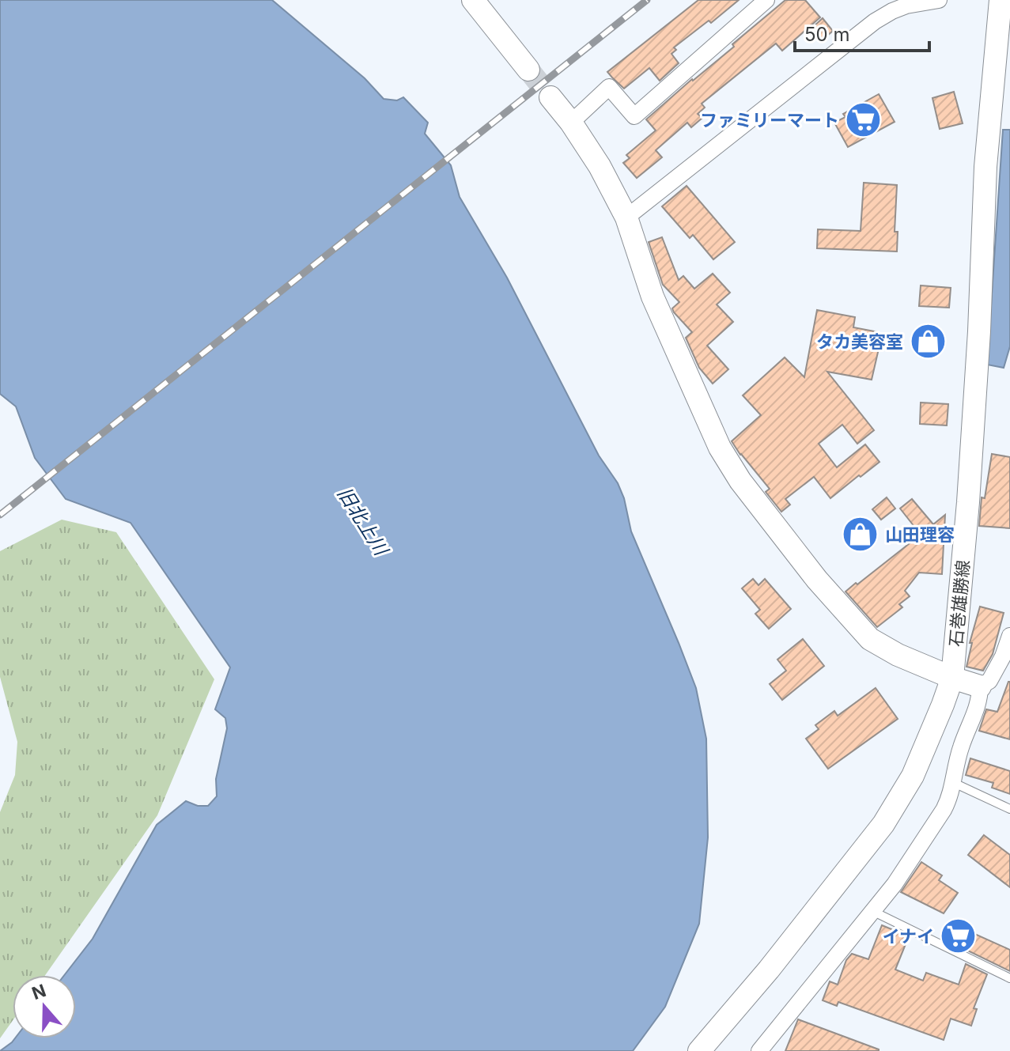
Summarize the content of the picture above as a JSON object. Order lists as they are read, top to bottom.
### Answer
{
  "streets": {
    "main road": ["石巻雄勝線"]
  },
  "water": ["旧北上川"],
  "places": {
    "supermarket": ["ファミリーマート", "イナイ"],
    "shop": ["タカ美容室", "山田理容"]
  },
  "scale_bar": "50 m",
  "north": "top"
}
